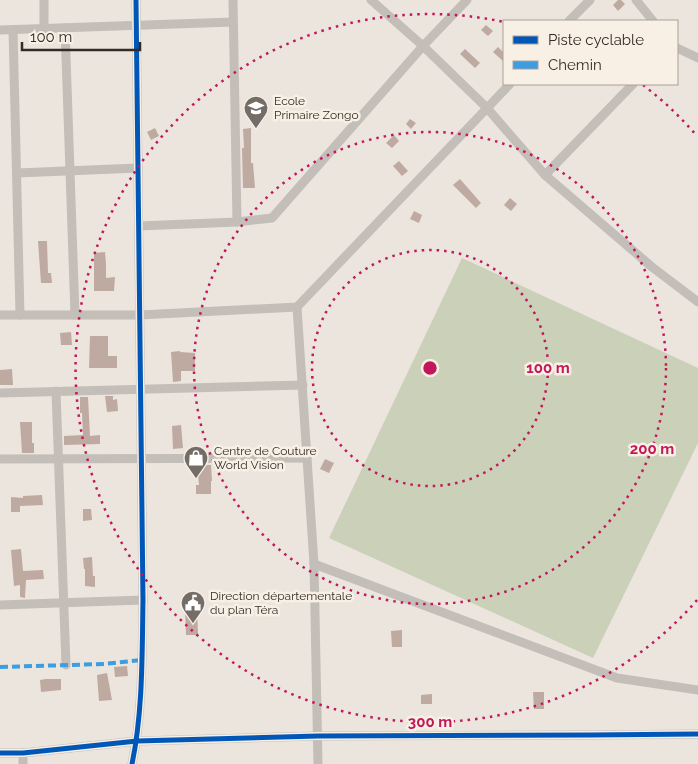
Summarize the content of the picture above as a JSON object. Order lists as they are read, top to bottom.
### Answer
{
  "places": {
    "school or university": ["Ecole Primaire Zongo"],
    "shop": ["Centre de Couture World Vision"],
    "public building": ["Direction départementale du plan Téra"]
  },
  "legend": ["Piste cyclable", "Chemin"],
  "scale_bar": "100 m",
  "rings": ["100 m", "200 m", "300 m"]
}
